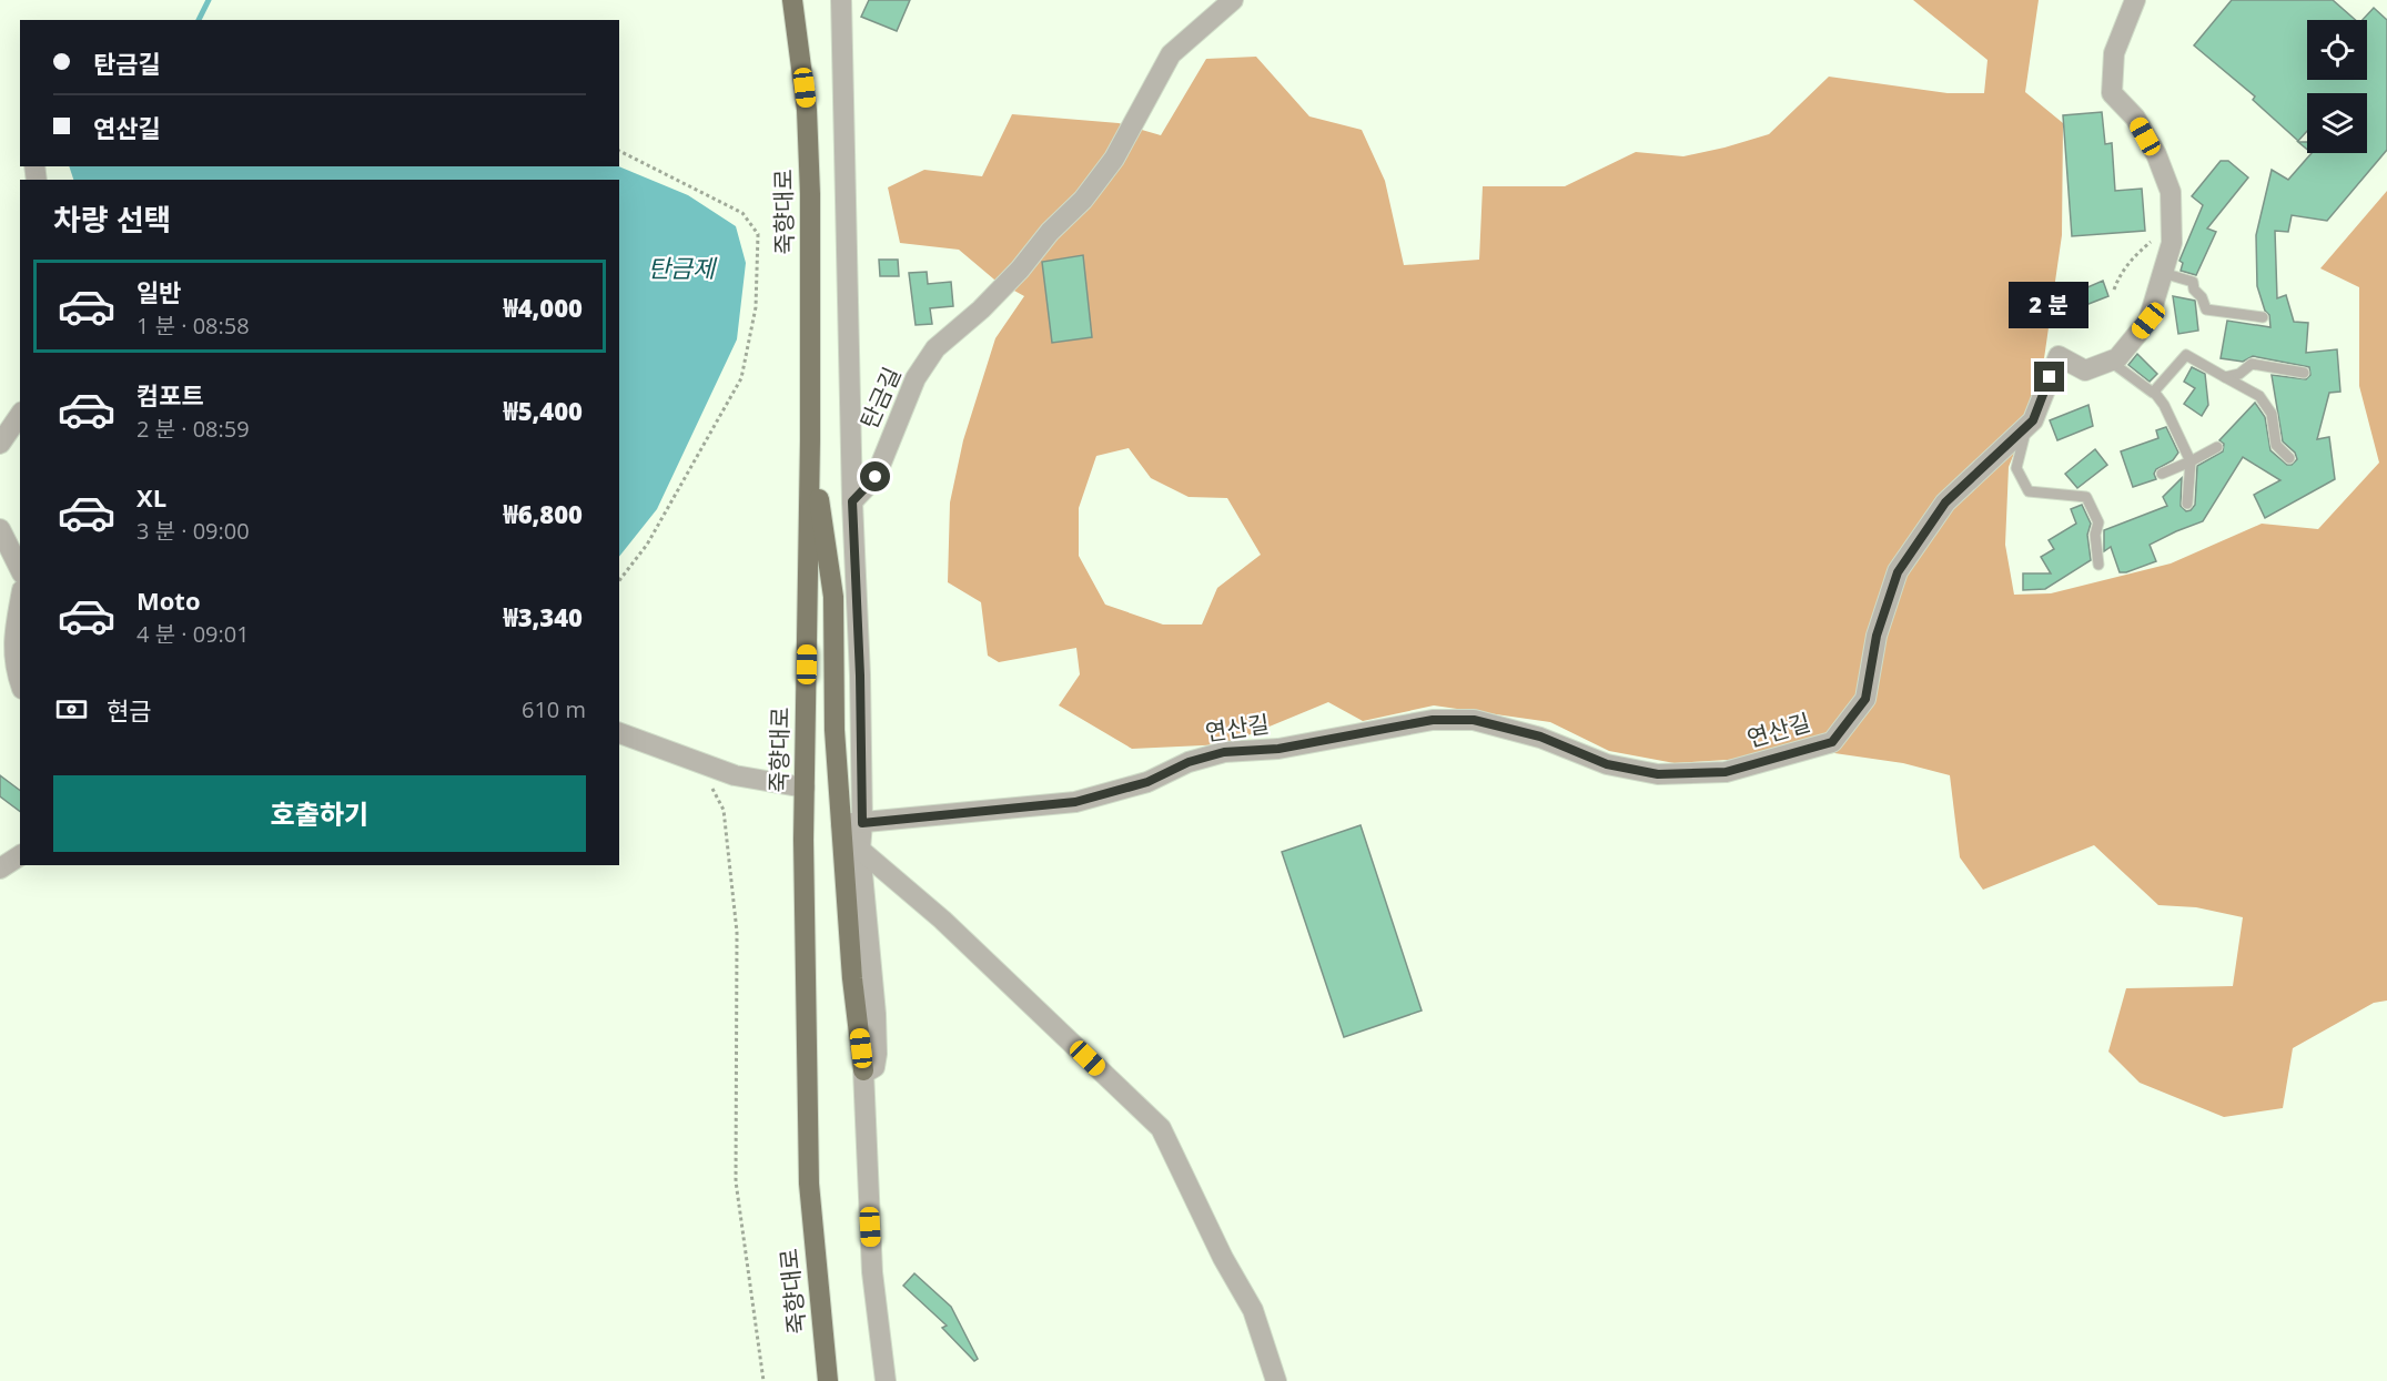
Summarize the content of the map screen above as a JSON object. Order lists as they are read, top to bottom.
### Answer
{
  "streets": {
    "main road": ["죽향대로"],
    "street": ["탄금길", "연산길"]
  },
  "water": ["탄금제"],
  "page": {
    "banner": ["탄금길", "연산길"],
    "heading": "차량 선택",
    "list": [
      {
        "name": "일반",
        "note": "1 분 · 08:58",
        "value": "₩4,000"
      },
      {
        "name": "컴포트",
        "note": "2 분 · 08:59",
        "value": "₩5,400"
      },
      {
        "name": "XL",
        "note": "3 분 · 09:00",
        "value": "₩6,800"
      },
      {
        "name": "Moto",
        "note": "4 분 · 09:01",
        "value": "₩3,340"
      }
    ],
    "bubble": "2 분",
    "pay": ["현금", "610 m"],
    "buttons": "호출하기"
  }
}
